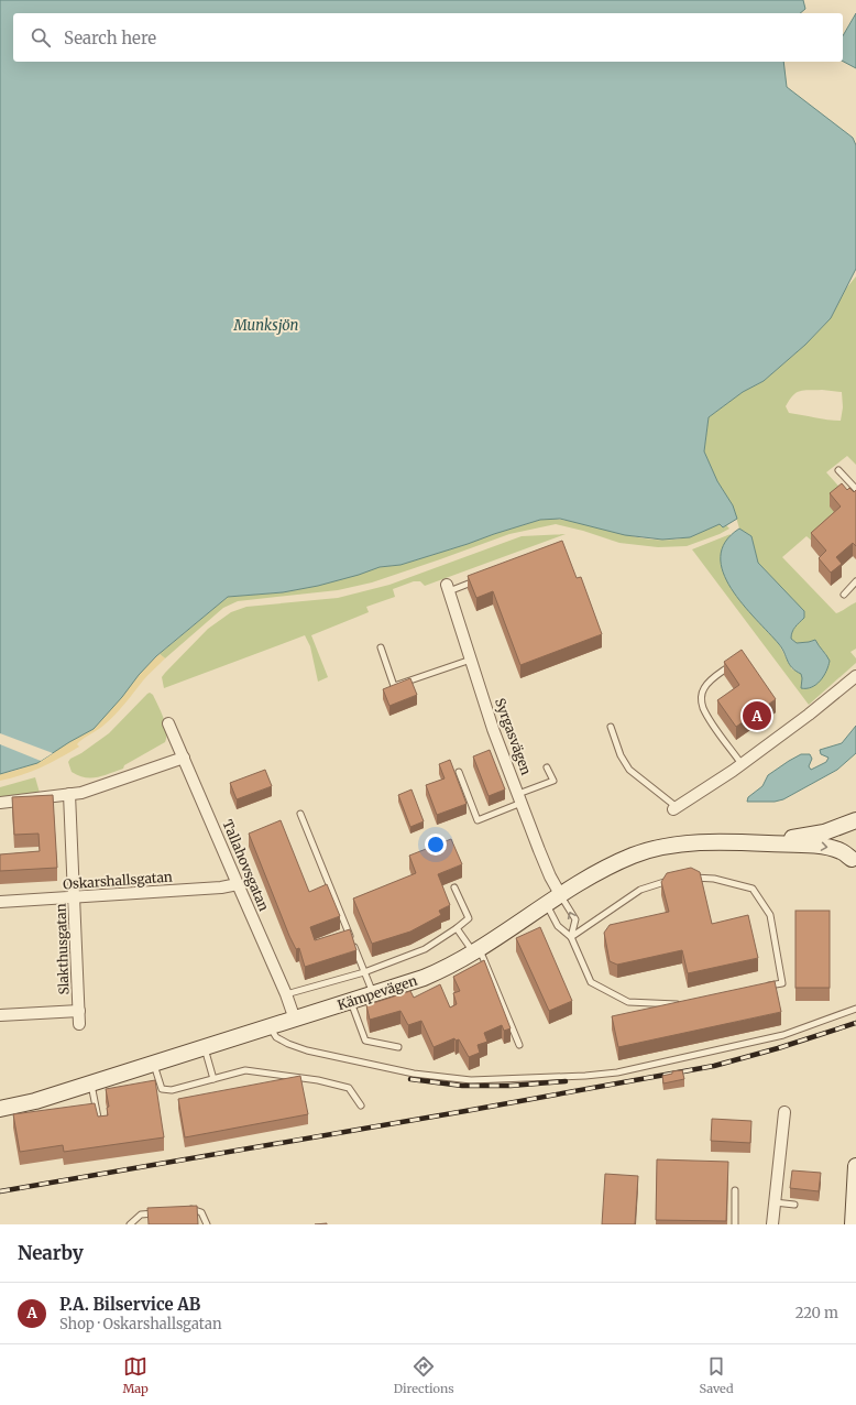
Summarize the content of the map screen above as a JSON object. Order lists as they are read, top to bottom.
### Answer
{
  "streets": {
    "main road": ["Kämpevägen"],
    "street": [
      "Syrgasvägen",
      "Tallahovsgatan",
      "Oskarshallsgatan",
      "Slakthusgatan"
    ]
  },
  "crossings": [
    ["Syrgasvägen", "Kämpevägen"],
    ["Tallahovsgatan", "Oskarshallsgatan"],
    ["Tallahovsgatan", "Kämpevägen"],
    ["Oskarshallsgatan", "Slakthusgatan"]
  ],
  "water": ["Munksjön"],
  "page": {
    "search": "Search here",
    "pins": "A",
    "heading": "Nearby",
    "list": [
      {
        "mark": "A",
        "name": "P.A. Bilservice AB",
        "note": "Shop · Oskarshallsgatan",
        "value": "220 m"
      }
    ],
    "nav": ["Map", "Directions", "Saved"]
  }
}
